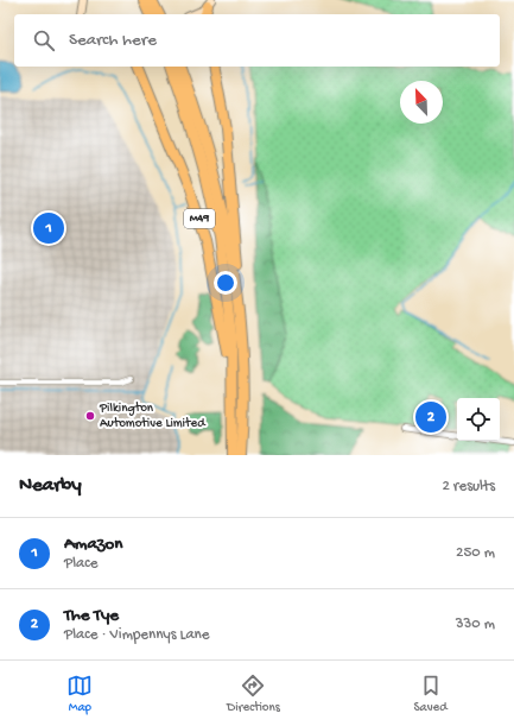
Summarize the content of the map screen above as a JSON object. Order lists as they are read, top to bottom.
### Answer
{
  "streets": {
    "highway": ["M49"]
  },
  "places": ["Pilkington Automotive Limited"],
  "north": "top left",
  "page": {
    "search": "Search here",
    "pins": ["1", "2"],
    "heading": ["Nearby", "2 results"],
    "list": [
      {
        "mark": "1",
        "name": "Amazon",
        "note": "Place",
        "value": "250 m"
      },
      {
        "mark": "2",
        "name": "The Tye",
        "note": "Place · Vimpennys Lane",
        "value": "330 m"
      }
    ],
    "nav": ["Map", "Directions", "Saved"]
  }
}
